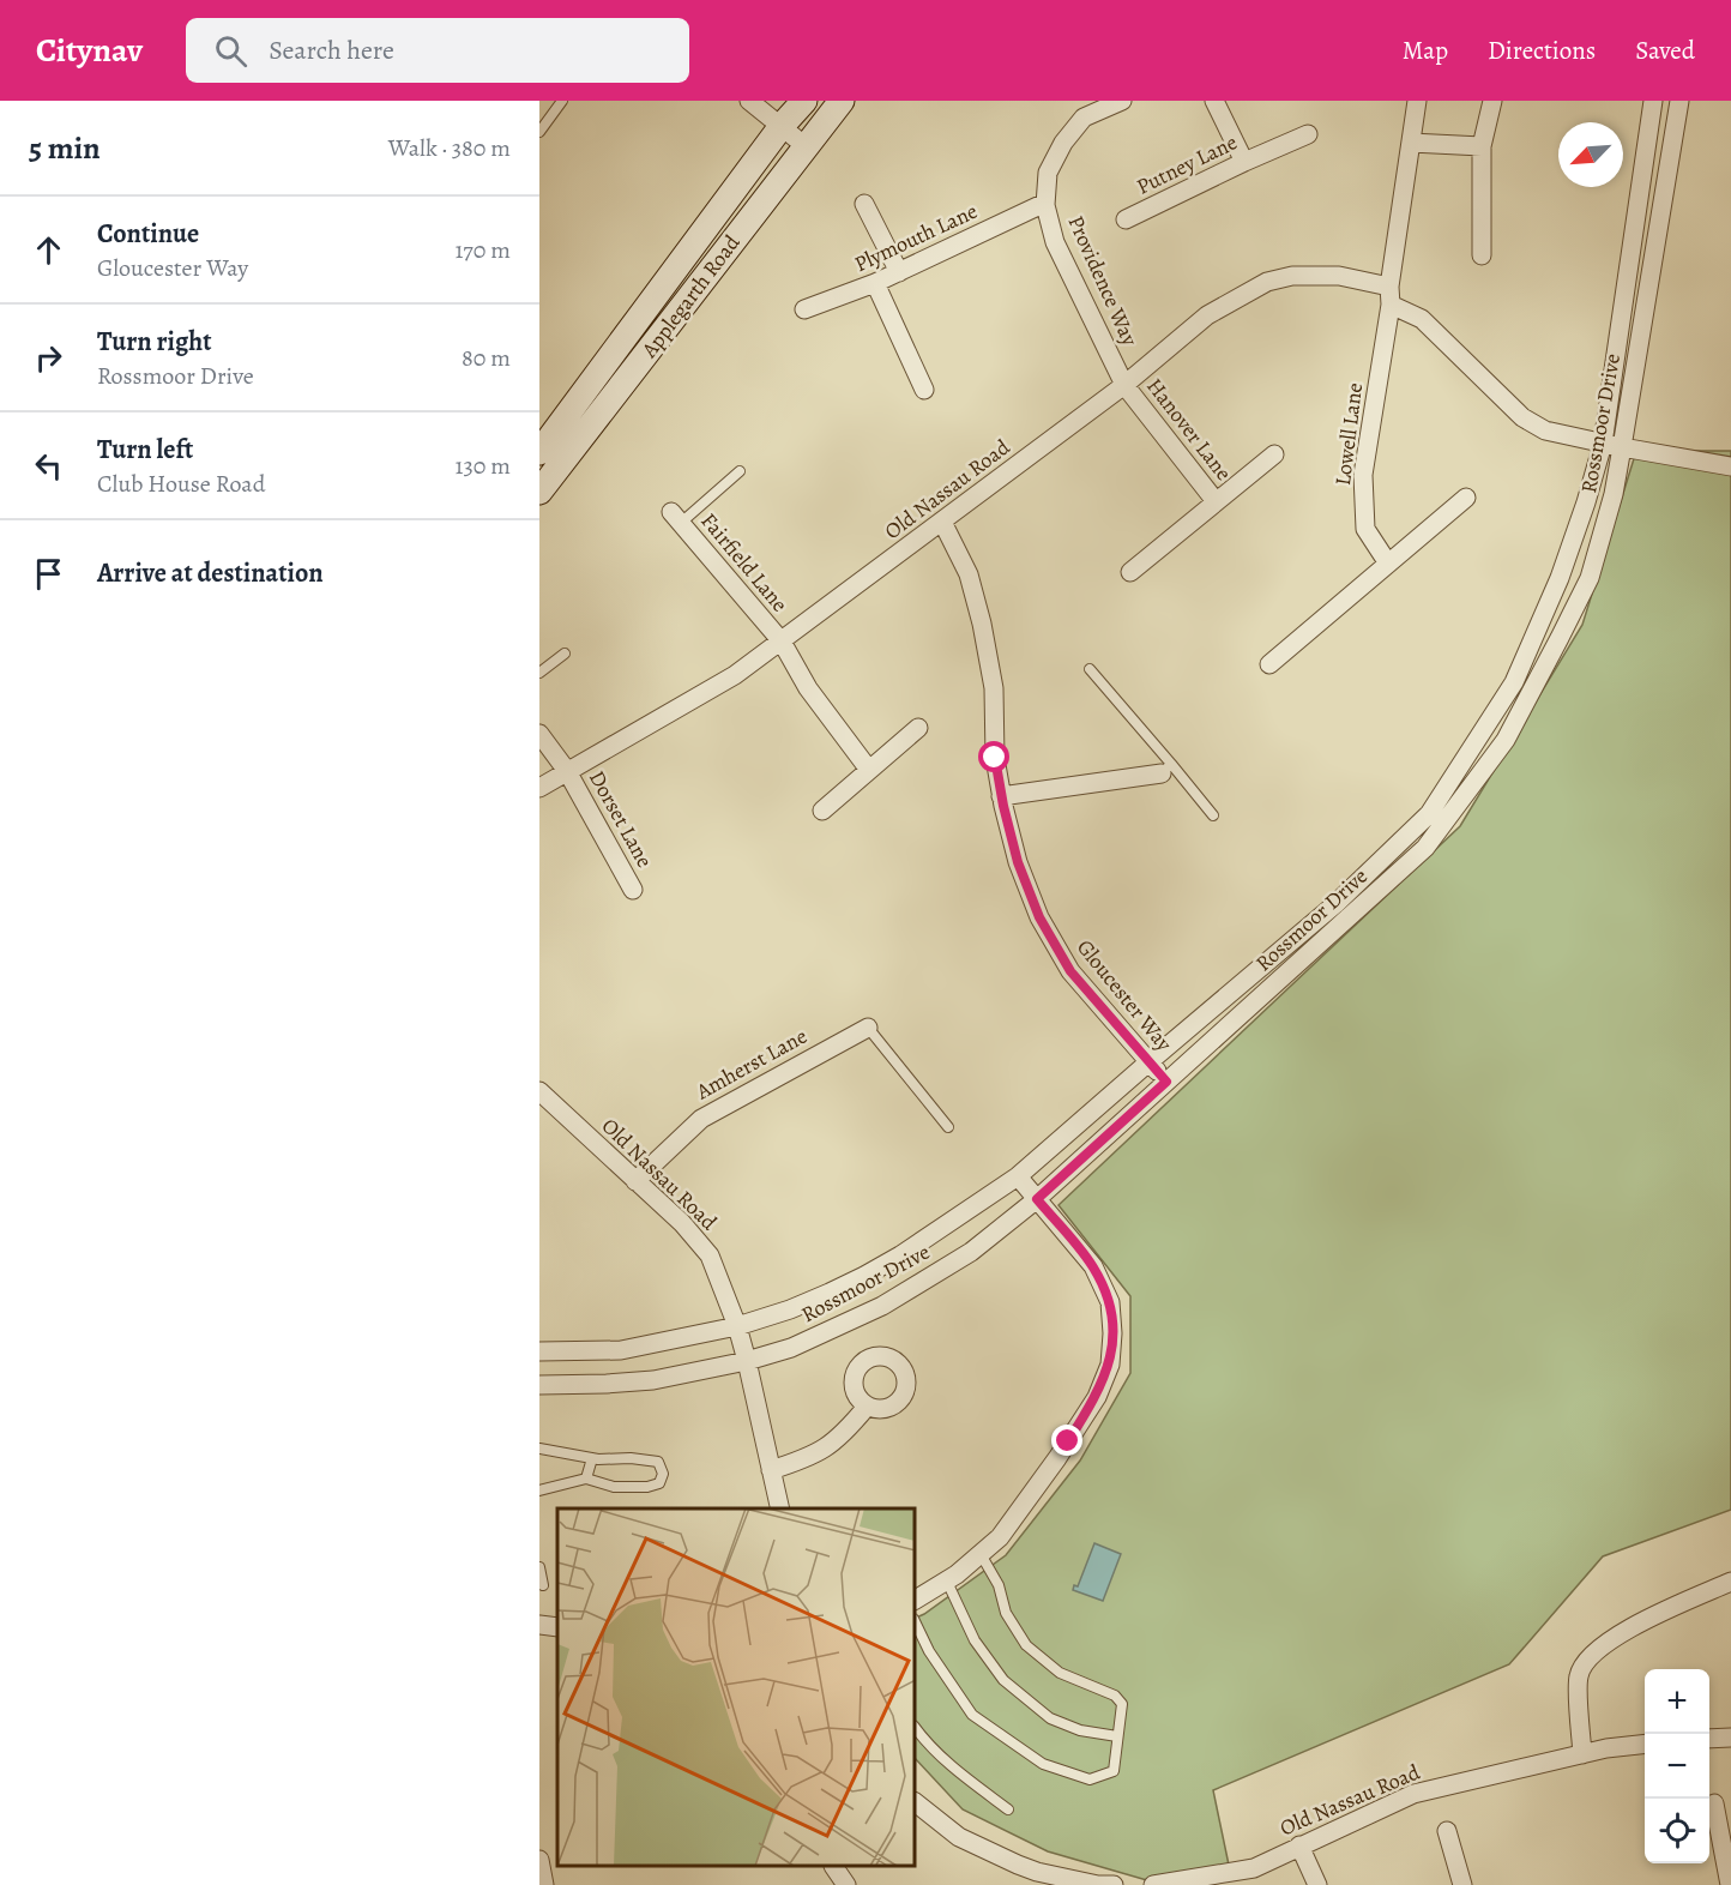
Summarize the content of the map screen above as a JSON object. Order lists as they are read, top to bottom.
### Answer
{
  "streets": {
    "main road": ["Applegarth Road"],
    "street": [
      "Putney Lane",
      "Plymouth Lane",
      "Providence Way",
      "Rossmoor Drive",
      "Hanover Lane",
      "Lowell Lane",
      "Old Nassau Road",
      "Fairfield Lane",
      "Dorset Lane",
      "Gloucester Way",
      "Amherst Lane"
    ]
  },
  "crossings": [
    ["Plymouth Lane", "Providence Way"],
    ["Providence Way", "Hanover Lane"],
    ["Providence Way", "Old Nassau Road"],
    ["Rossmoor Drive", "Old Nassau Road"],
    ["Rossmoor Drive", "Gloucester Way"],
    ["Hanover Lane", "Old Nassau Road"],
    ["Lowell Lane", "Old Nassau Road"],
    ["Old Nassau Road", "Fairfield Lane"],
    ["Old Nassau Road", "Dorset Lane"],
    ["Old Nassau Road", "Gloucester Way"],
    ["Old Nassau Road", "Amherst Lane"]
  ],
  "north": "bottom left",
  "page": {
    "header": "Citynav",
    "search": "Search here",
    "nav": ["Map", "Directions", "Saved"],
    "heading": ["5 min", "Walk · 380 m"],
    "list": [
      ["Continue", "Gloucester Way", "170 m"],
      ["Turn right", "Rossmoor Drive", "80 m"],
      ["Turn left", "Club House Road", "130 m"],
      "Arrive at destination"
    ],
    "map_buttons": ["+", "−"]
  }
}
